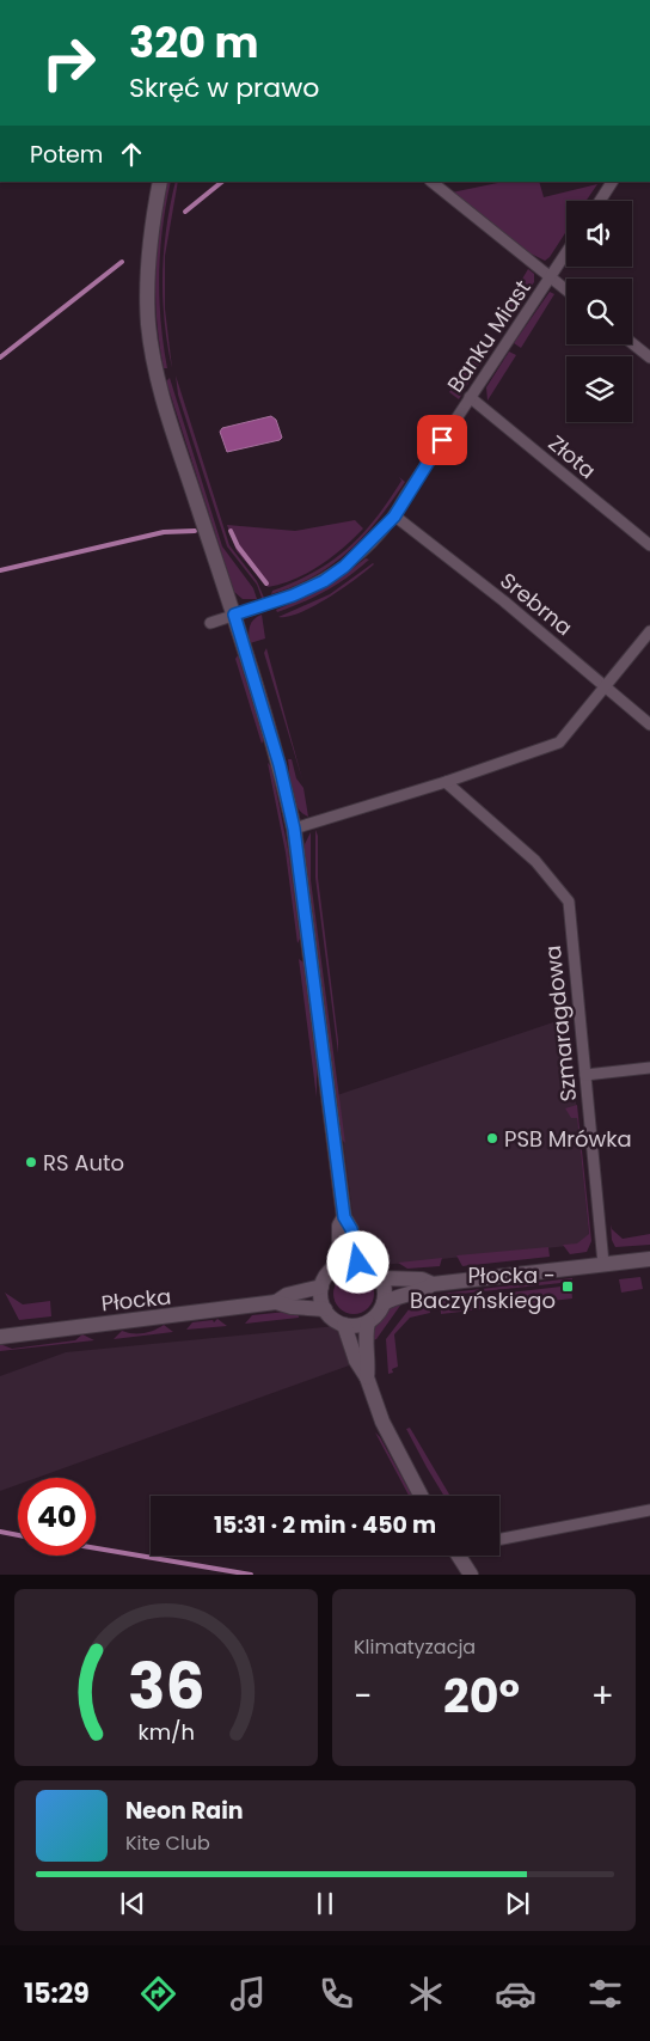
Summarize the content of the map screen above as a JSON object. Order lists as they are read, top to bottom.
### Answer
{
  "streets": {
    "street": [
      "Banku Miast",
      "Złota",
      "Srebrna",
      "Szmaragdowa",
      "Płocka"
    ]
  },
  "crossings": [
    ["Banku Miast", "Złota"],
    ["Banku Miast", "Srebrna"]
  ],
  "places": {
    "other": ["PSB Mrówka", "RS Auto"],
    "transit": ["Płocka - Baczyńskiego"]
  },
  "page": {
    "turn": ["320 m", "Skręć w prawo"],
    "then": "Potem",
    "limit": "40",
    "trip": "15:31 · 2 min · 450 m",
    "tile": "Klimatyzacja",
    "heat": ["−", "20°", "+"],
    "song": ["Neon Rain", "Kite Club"],
    "tabs": "15:29",
    "gauge": ["36", "km/h"]
  }
}
